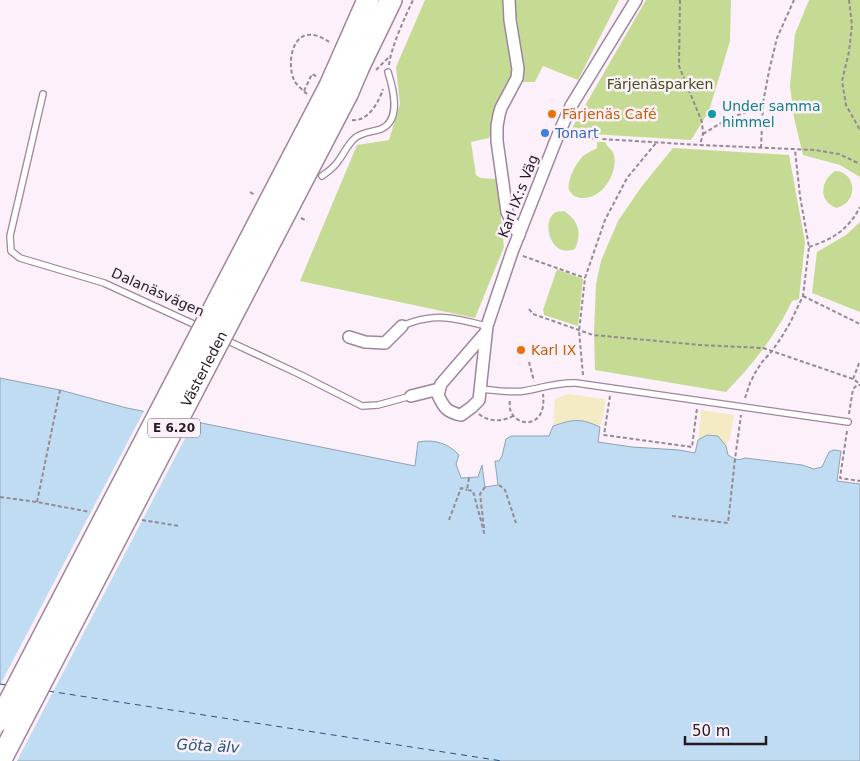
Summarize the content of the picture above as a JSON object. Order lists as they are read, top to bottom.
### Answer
{
  "streets": {
    "highway": ["Västerleden", "E 6.20"],
    "street": ["Karl IX:s Väg"],
    "lane": ["Dalanäsvägen"]
  },
  "water": ["Göta älv"],
  "parks": ["Färjenäsparken"],
  "places": [
    "Färjenäs Café",
    "Under samma himmel",
    "Tonart",
    "Karl IX"
  ],
  "scale_bar": "50 m"
}
